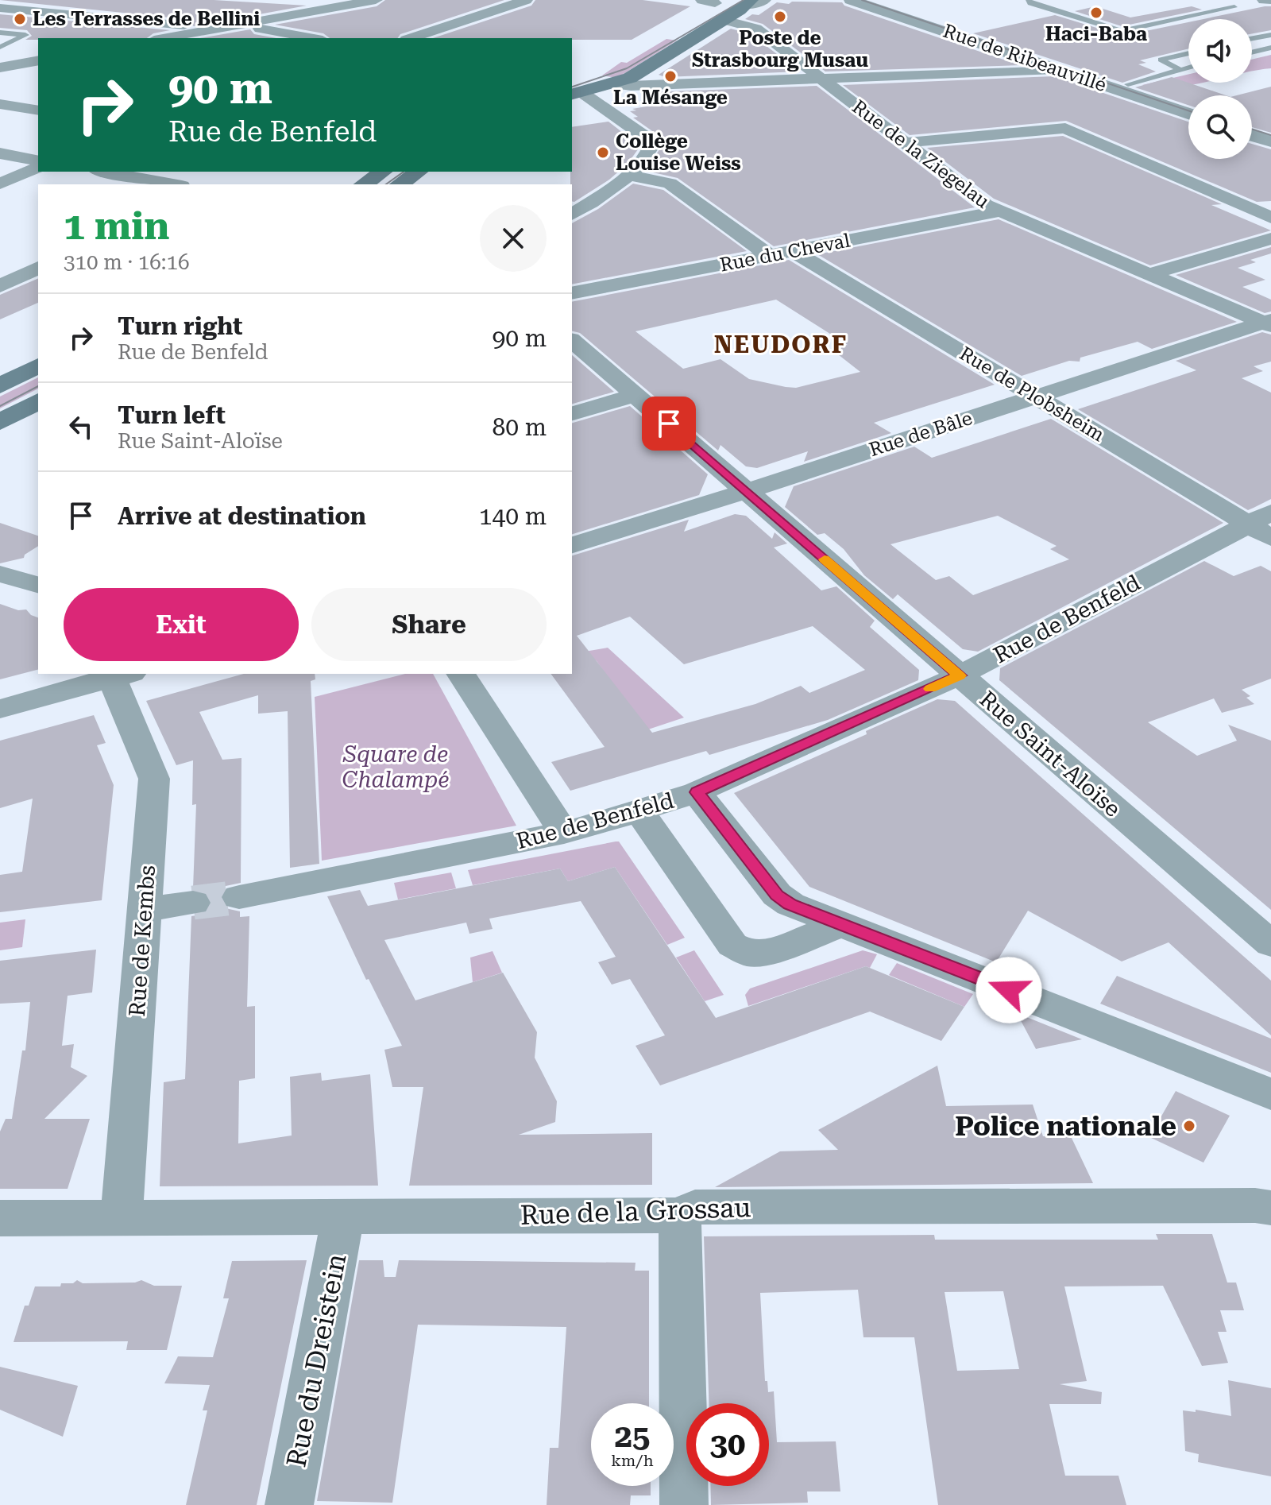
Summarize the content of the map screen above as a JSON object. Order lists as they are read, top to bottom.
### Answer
{
  "streets": {
    "street": [
      "Rue de Ribeauvillé",
      "Rue de la Ziegelau",
      "Rue du Cheval",
      "Rue de Plobsheim",
      "Rue de Bâle",
      "Rue de Benfeld",
      "Rue Saint-Aloïse",
      "Rue de Kembs",
      "Rue de la Grossau",
      "Rue du Dreistein"
    ]
  },
  "crossings": [
    ["Rue de la Ziegelau", "Rue du Cheval"],
    ["Rue de la Ziegelau", "Rue de Bâle"],
    ["Rue du Cheval", "Rue de Plobsheim"],
    ["Rue de Plobsheim", "Rue de Bâle"],
    ["Rue de Plobsheim", "Rue de Benfeld"],
    ["Rue de Bâle", "Rue Saint-Aloïse"],
    ["Rue de Benfeld", "Rue Saint-Aloïse"],
    ["Rue de Kembs", "Rue de la Grossau"],
    ["Rue de la Grossau", "Rue du Dreistein"]
  ],
  "districts": ["NEUDORF"],
  "parks": ["Square de Chalampé"],
  "places": [
    "Haci-Baba",
    "Poste de Strasbourg Musau",
    "Les Terrasses de Bellini",
    "La Mésange",
    "Collège Louise Weiss",
    "Police nationale"
  ],
  "page": {
    "turn": ["90 m", "Rue de Benfeld"],
    "heading": ["1 min", "310 m · 16:16"],
    "list": [
      {
        "name": "Turn right",
        "note": "Rue de Benfeld",
        "value": "90 m"
      },
      {
        "name": "Turn left",
        "note": "Rue Saint-Aloïse",
        "value": "80 m"
      },
      {
        "name": "Arrive at destination",
        "value": "140 m"
      }
    ],
    "buttons": ["Exit", "Share"],
    "speed": "25 km/h",
    "limit": "30"
  }
}
